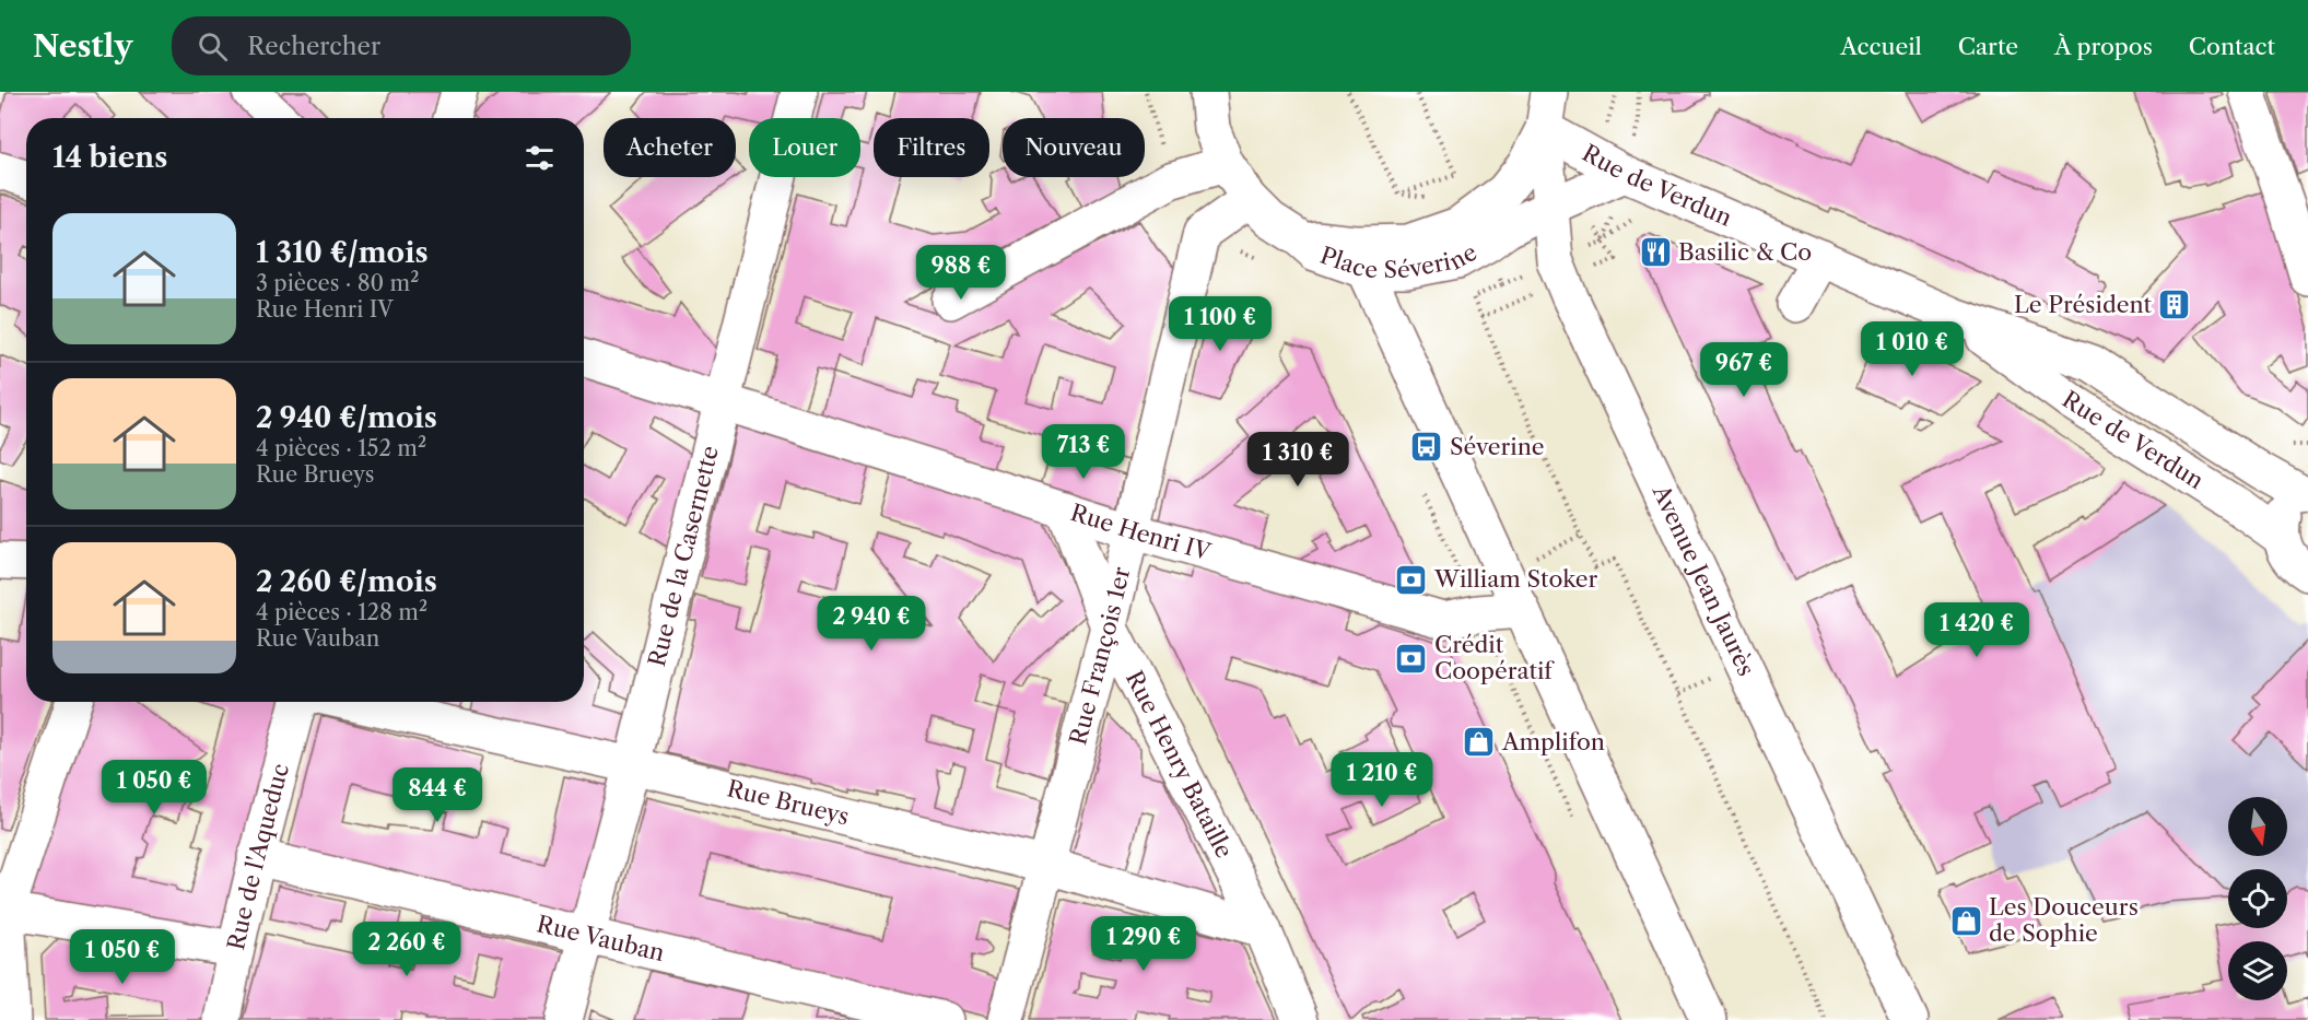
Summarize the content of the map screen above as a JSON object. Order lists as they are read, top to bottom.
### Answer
{
  "streets": {
    "street": [
      "Rue de Verdun",
      "Place Séverine",
      "Rue Henri IV",
      "Rue de la Casernette",
      "Avenue Jean Jaurès",
      "Rue François 1er",
      "Rue Henry Bataille",
      "Rue Brueys",
      "Rue de l'Aqueduc",
      "Rue Vauban"
    ]
  },
  "crossings": [
    ["Rue de Verdun", "Place Séverine"],
    ["Rue de Verdun", "Avenue Jean Jaurès"],
    ["Place Séverine", "Avenue Jean Jaurès"],
    ["Rue Henri IV", "Rue de la Casernette"],
    ["Rue Henri IV", "Rue François 1er"],
    ["Rue Henri IV", "Rue Henry Bataille"],
    ["Rue de la Casernette", "Rue Brueys"],
    ["Rue de la Casernette", "Rue Vauban"],
    ["Rue François 1er", "Rue Henry Bataille"],
    ["Rue François 1er", "Rue Brueys"],
    ["Rue Henry Bataille", "Rue Brueys"],
    ["Rue de l'Aqueduc", "Rue Vauban"]
  ],
  "places": {
    "restaurant": ["Basilic & Co"],
    "building": ["Le Président"],
    "bus stop": ["Séverine"],
    "bank": ["William Stoker", "Crédit Coopératif"],
    "shop": ["Amplifon", "Les Douceurs de Sophie"]
  },
  "north": "bottom",
  "page": {
    "header": "Nestly",
    "search": "Rechercher",
    "nav": [
      "Accueil",
      "Carte",
      "À propos",
      "Contact"
    ],
    "chip": [
      "Acheter",
      "Louer",
      "Filtres",
      "Nouveau"
    ],
    "heading": "14 biens",
    "list": [
      {
        "name": "1 310 €/mois",
        "note": "3 pièces · 80 m² · Rue Henri IV"
      },
      {
        "name": "2 940 €/mois",
        "note": "4 pièces · 152 m² · Rue Brueys"
      },
      {
        "name": "2 260 €/mois",
        "note": "4 pièces · 128 m² · Rue Vauban"
      }
    ],
    "price": [
      "988 €",
      "1 100 €",
      "1 010 €",
      "967 €",
      "713 €",
      "1 310 €",
      "2 940 €",
      "1 420 €",
      "1 210 €",
      "1 050 €",
      "844 €",
      "1 290 €",
      "2 260 €",
      "1 050 €"
    ]
  }
}
